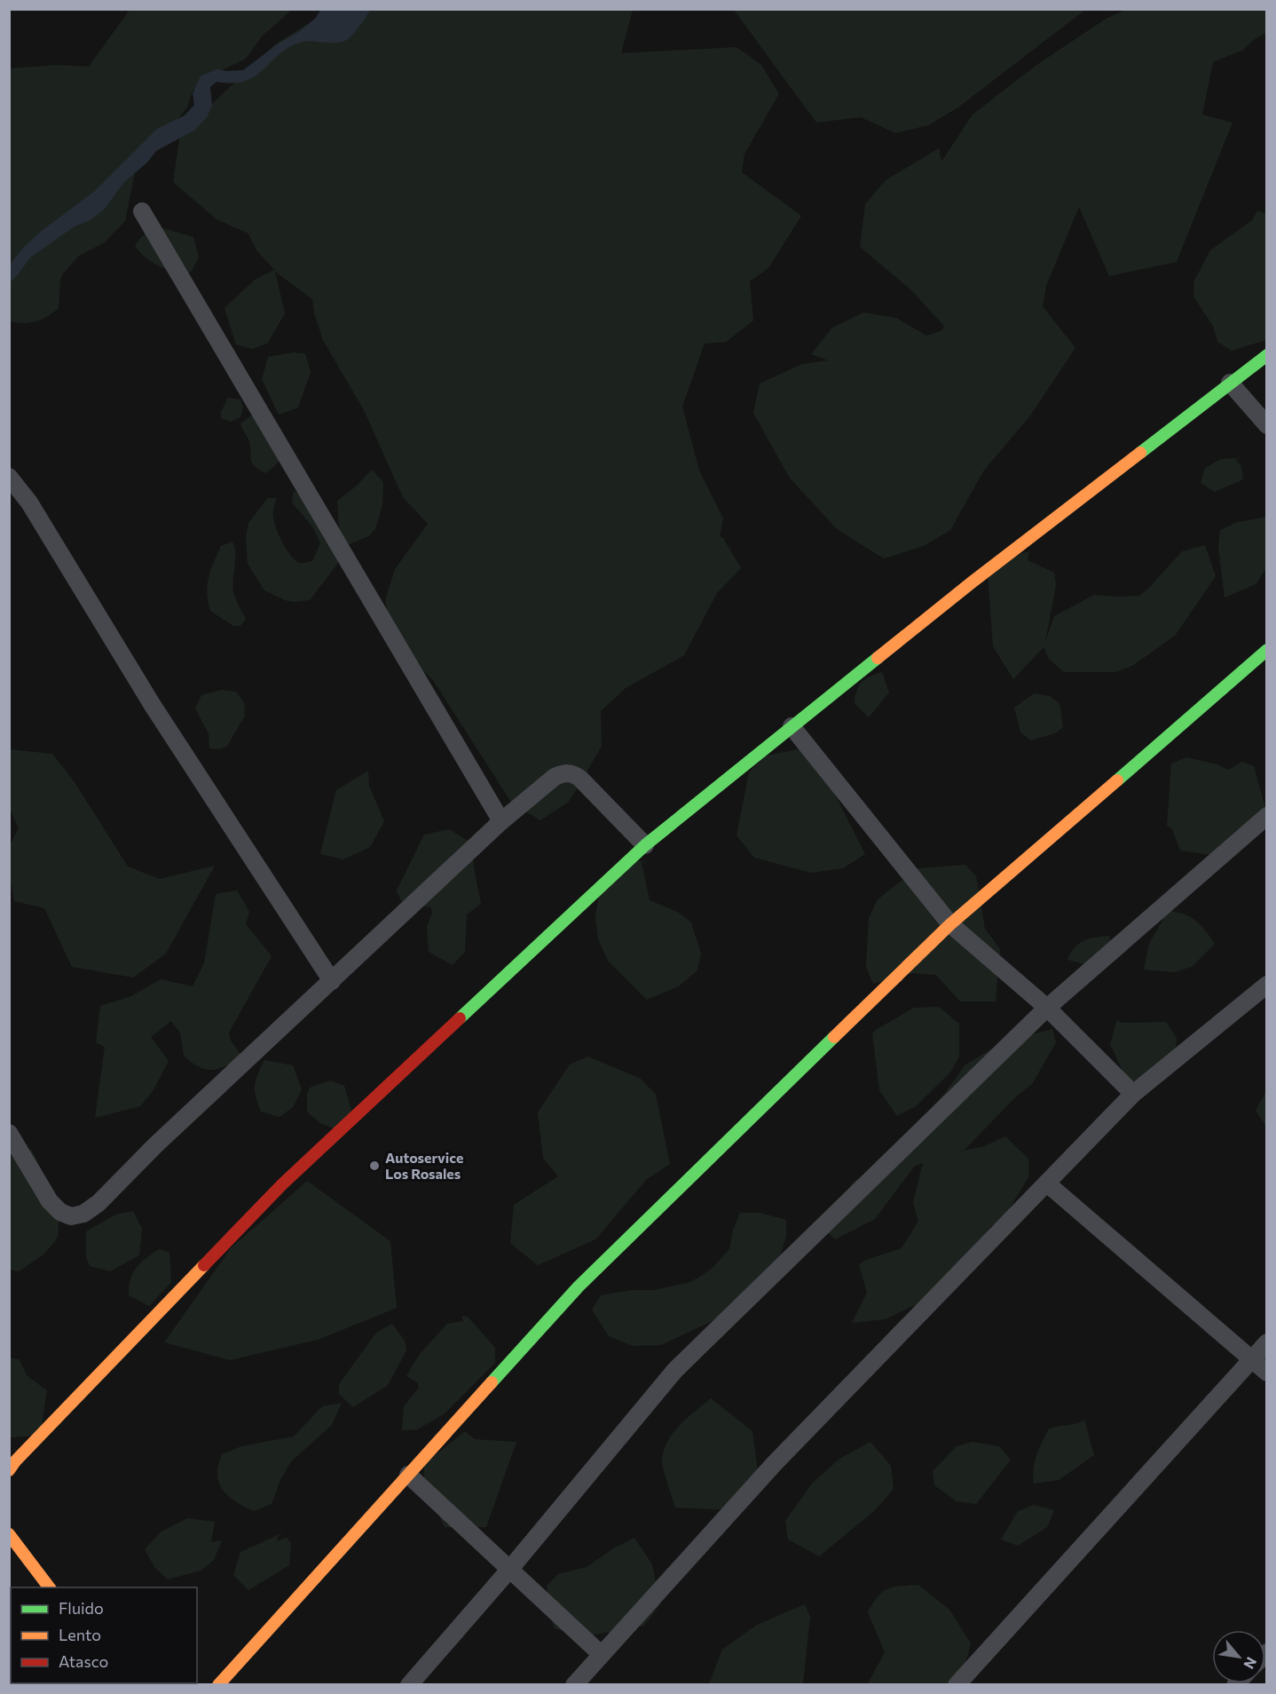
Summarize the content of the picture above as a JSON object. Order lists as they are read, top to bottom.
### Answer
{
  "places": ["Autoservice Los Rosales"],
  "legend": ["Fluido", "Lento", "Atasco"],
  "north": "bottom right"
}
